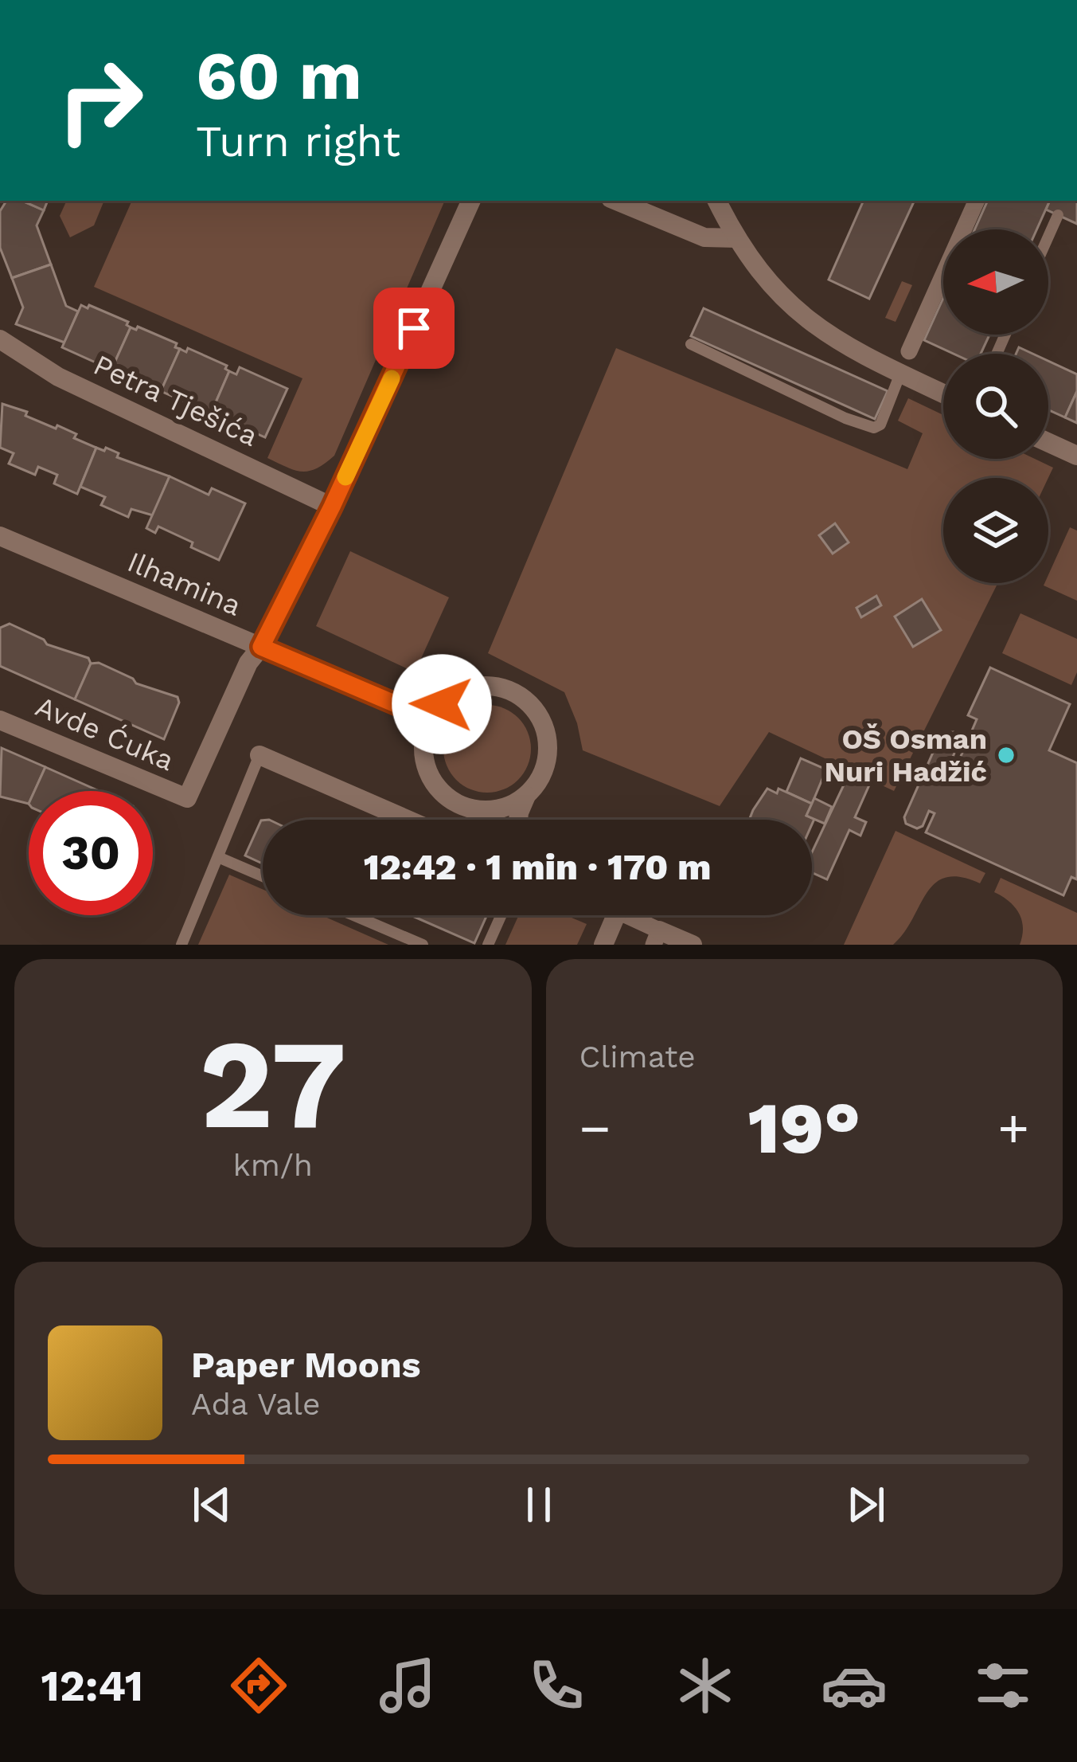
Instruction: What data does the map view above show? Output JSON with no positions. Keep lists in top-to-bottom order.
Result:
{
  "streets": {
    "street": ["Petra Tješića", "Ilhamina", "Avde Ćuka"]
  },
  "crossings": [
    ["Ilhamina", "Avde Ćuka"]
  ],
  "places": ["OŠ Osman Nuri Hadžić"],
  "north": "left",
  "page": {
    "turn": ["60 m", "Turn right"],
    "limit": "30",
    "trip": "12:42 · 1 min · 170 m",
    "tile": [
      ["27", "km/h"],
      "Climate"
    ],
    "heat": ["−", "19°", "+"],
    "song": ["Paper Moons", "Ada Vale"],
    "tabs": "12:41"
  }
}
